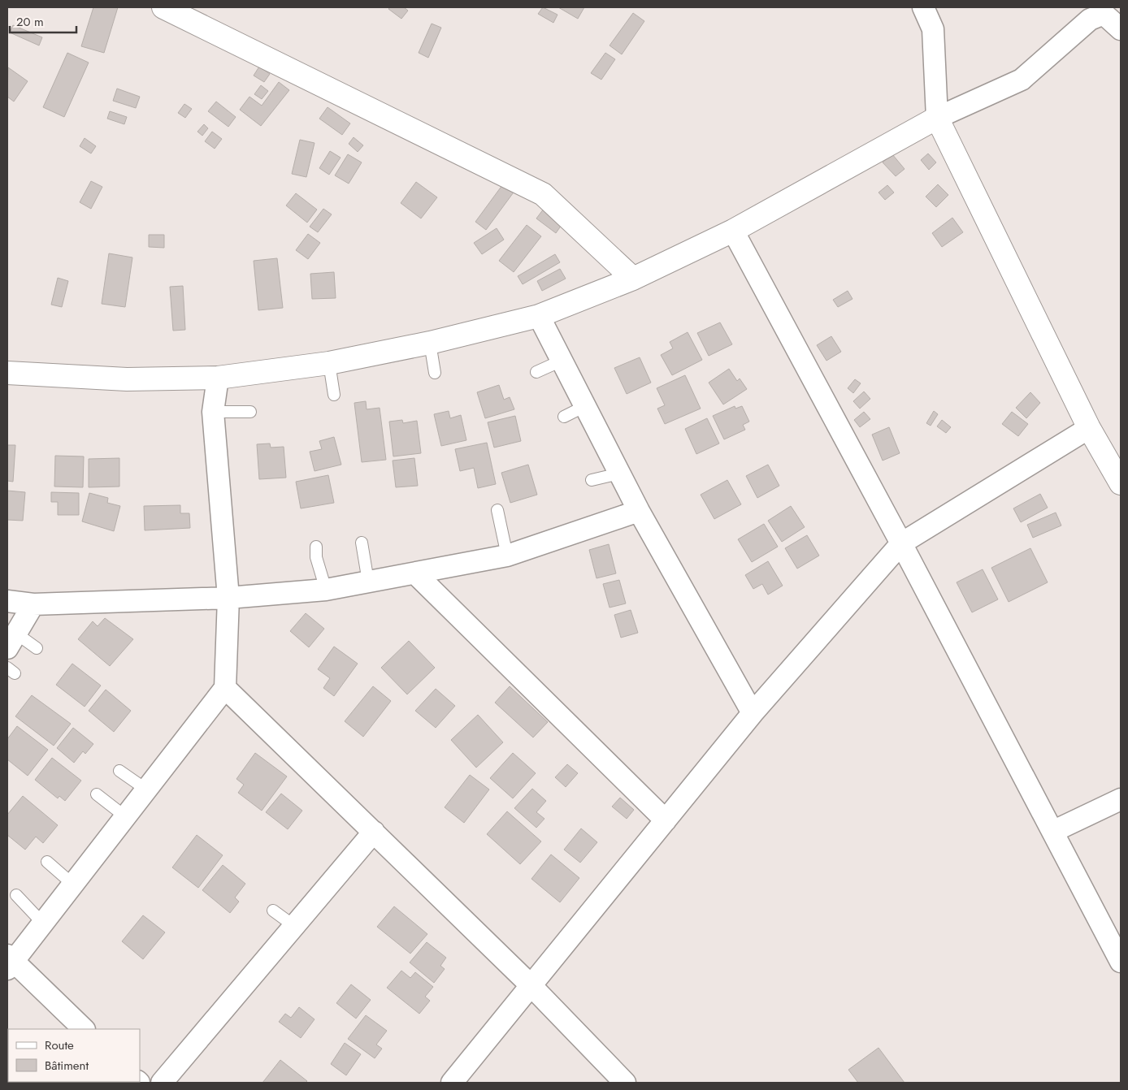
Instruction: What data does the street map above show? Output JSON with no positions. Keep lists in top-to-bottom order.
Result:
{
  "legend": ["Route", "Bâtiment"],
  "scale_bar": "20 m"
}
